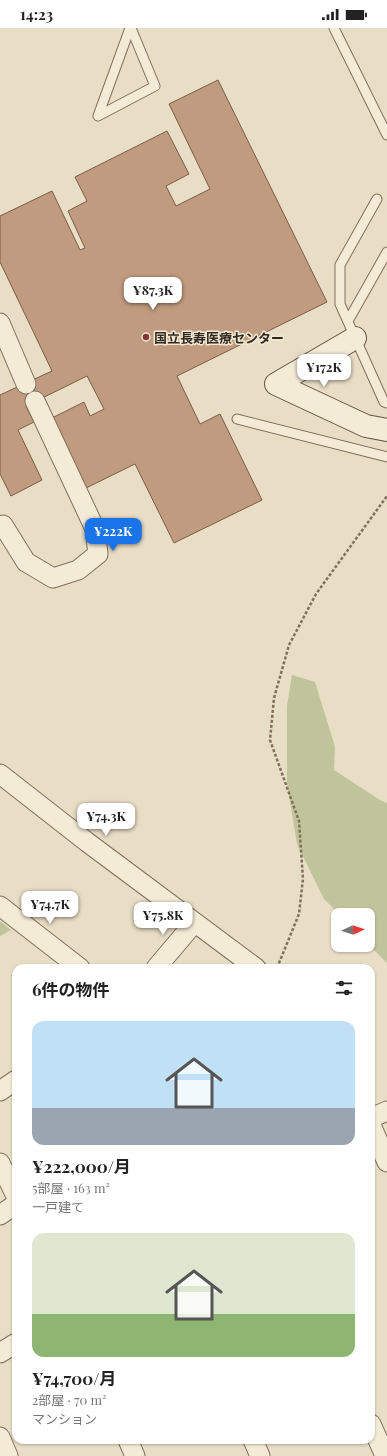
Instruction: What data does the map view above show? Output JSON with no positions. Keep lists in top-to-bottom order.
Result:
{
  "places": ["国立長寿医療センター"],
  "north": "right",
  "page": {
    "status": "14:23",
    "price": [
      "¥87.3K",
      "¥172K",
      "¥222K",
      "¥74.3K",
      "¥74.7K",
      "¥75.8K"
    ],
    "heading": "6件の物件",
    "list": [
      {
        "name": "¥222,000/月",
        "note": "5部屋 · 163 m² · 一戸建て"
      },
      {
        "name": "¥74,700/月",
        "note": "2部屋 · 70 m² · マンション"
      }
    ]
  }
}
